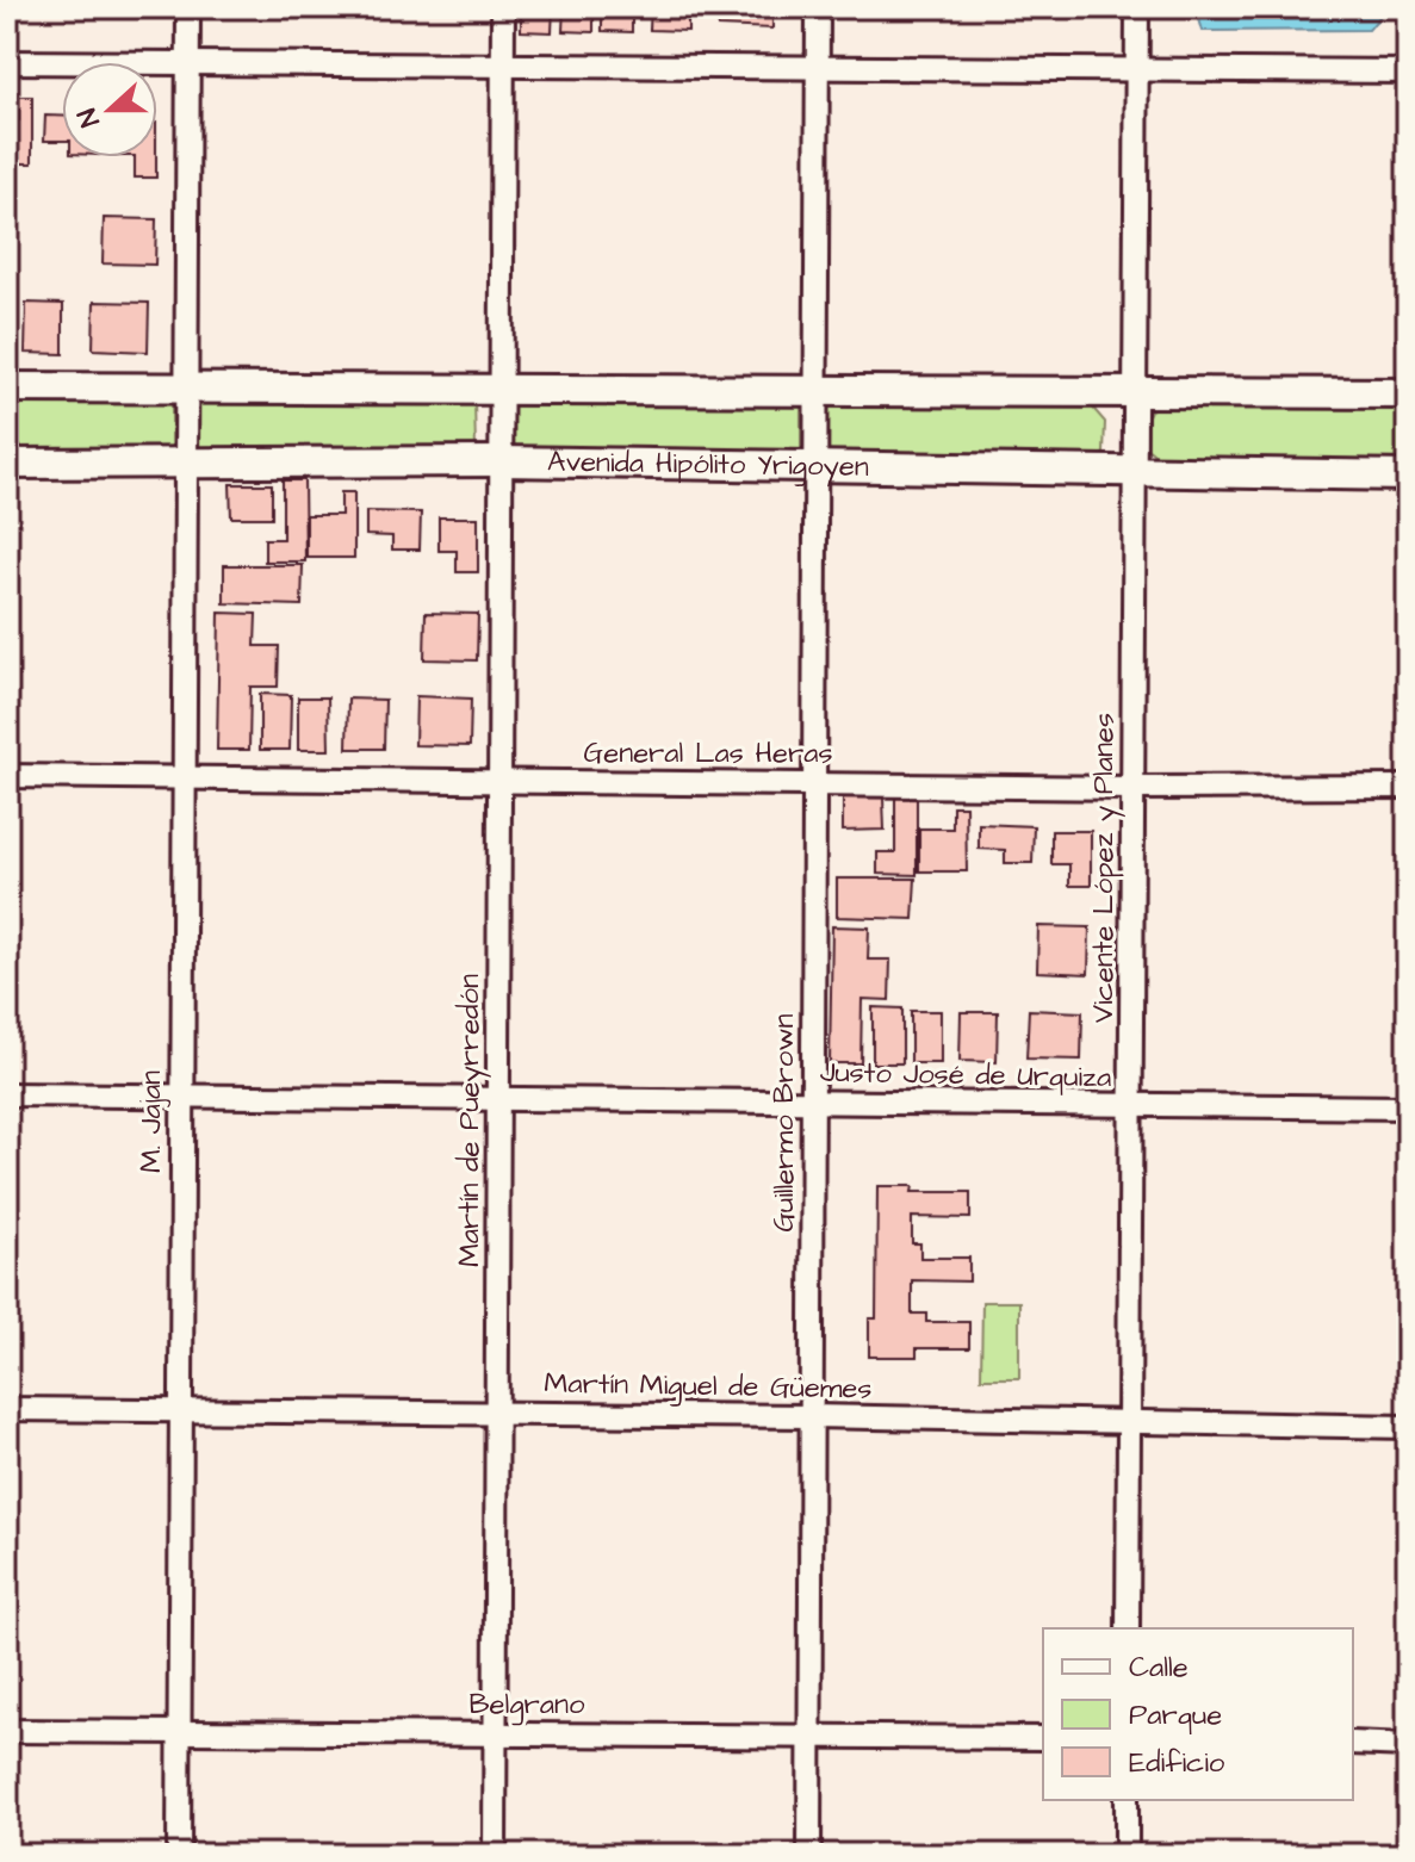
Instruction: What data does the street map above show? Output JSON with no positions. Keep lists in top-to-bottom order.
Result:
{
  "streets": {
    "main road": ["Avenida Hipólito Yrigoyen"],
    "street": [
      "General Las Heras",
      "Vicente López y Planes",
      "Justo José de Urquiza",
      "Martín de Pueyrredón",
      "M. Jajan",
      "Guillermo Brown",
      "Martín Miguel de Güemes",
      "Belgrano"
    ]
  },
  "crossings": [
    ["Avenida Hipólito Yrigoyen", "Vicente López y Planes"],
    ["Avenida Hipólito Yrigoyen", "Martín de Pueyrredón"],
    ["Avenida Hipólito Yrigoyen", "M. Jajan"],
    ["Avenida Hipólito Yrigoyen", "Guillermo Brown"],
    ["General Las Heras", "Vicente López y Planes"],
    ["General Las Heras", "Martín de Pueyrredón"],
    ["General Las Heras", "M. Jajan"],
    ["General Las Heras", "Guillermo Brown"],
    ["Vicente López y Planes", "Justo José de Urquiza"],
    ["Vicente López y Planes", "Martín Miguel de Güemes"],
    ["Justo José de Urquiza", "Martín de Pueyrredón"],
    ["Justo José de Urquiza", "M. Jajan"],
    ["Justo José de Urquiza", "Guillermo Brown"],
    ["Martín de Pueyrredón", "Martín Miguel de Güemes"],
    ["Martín de Pueyrredón", "Belgrano"],
    ["M. Jajan", "Martín Miguel de Güemes"],
    ["M. Jajan", "Belgrano"],
    ["Guillermo Brown", "Martín Miguel de Güemes"],
    ["Guillermo Brown", "Belgrano"]
  ],
  "legend": ["Calle", "Parque", "Edificio"],
  "north": "left"
}
